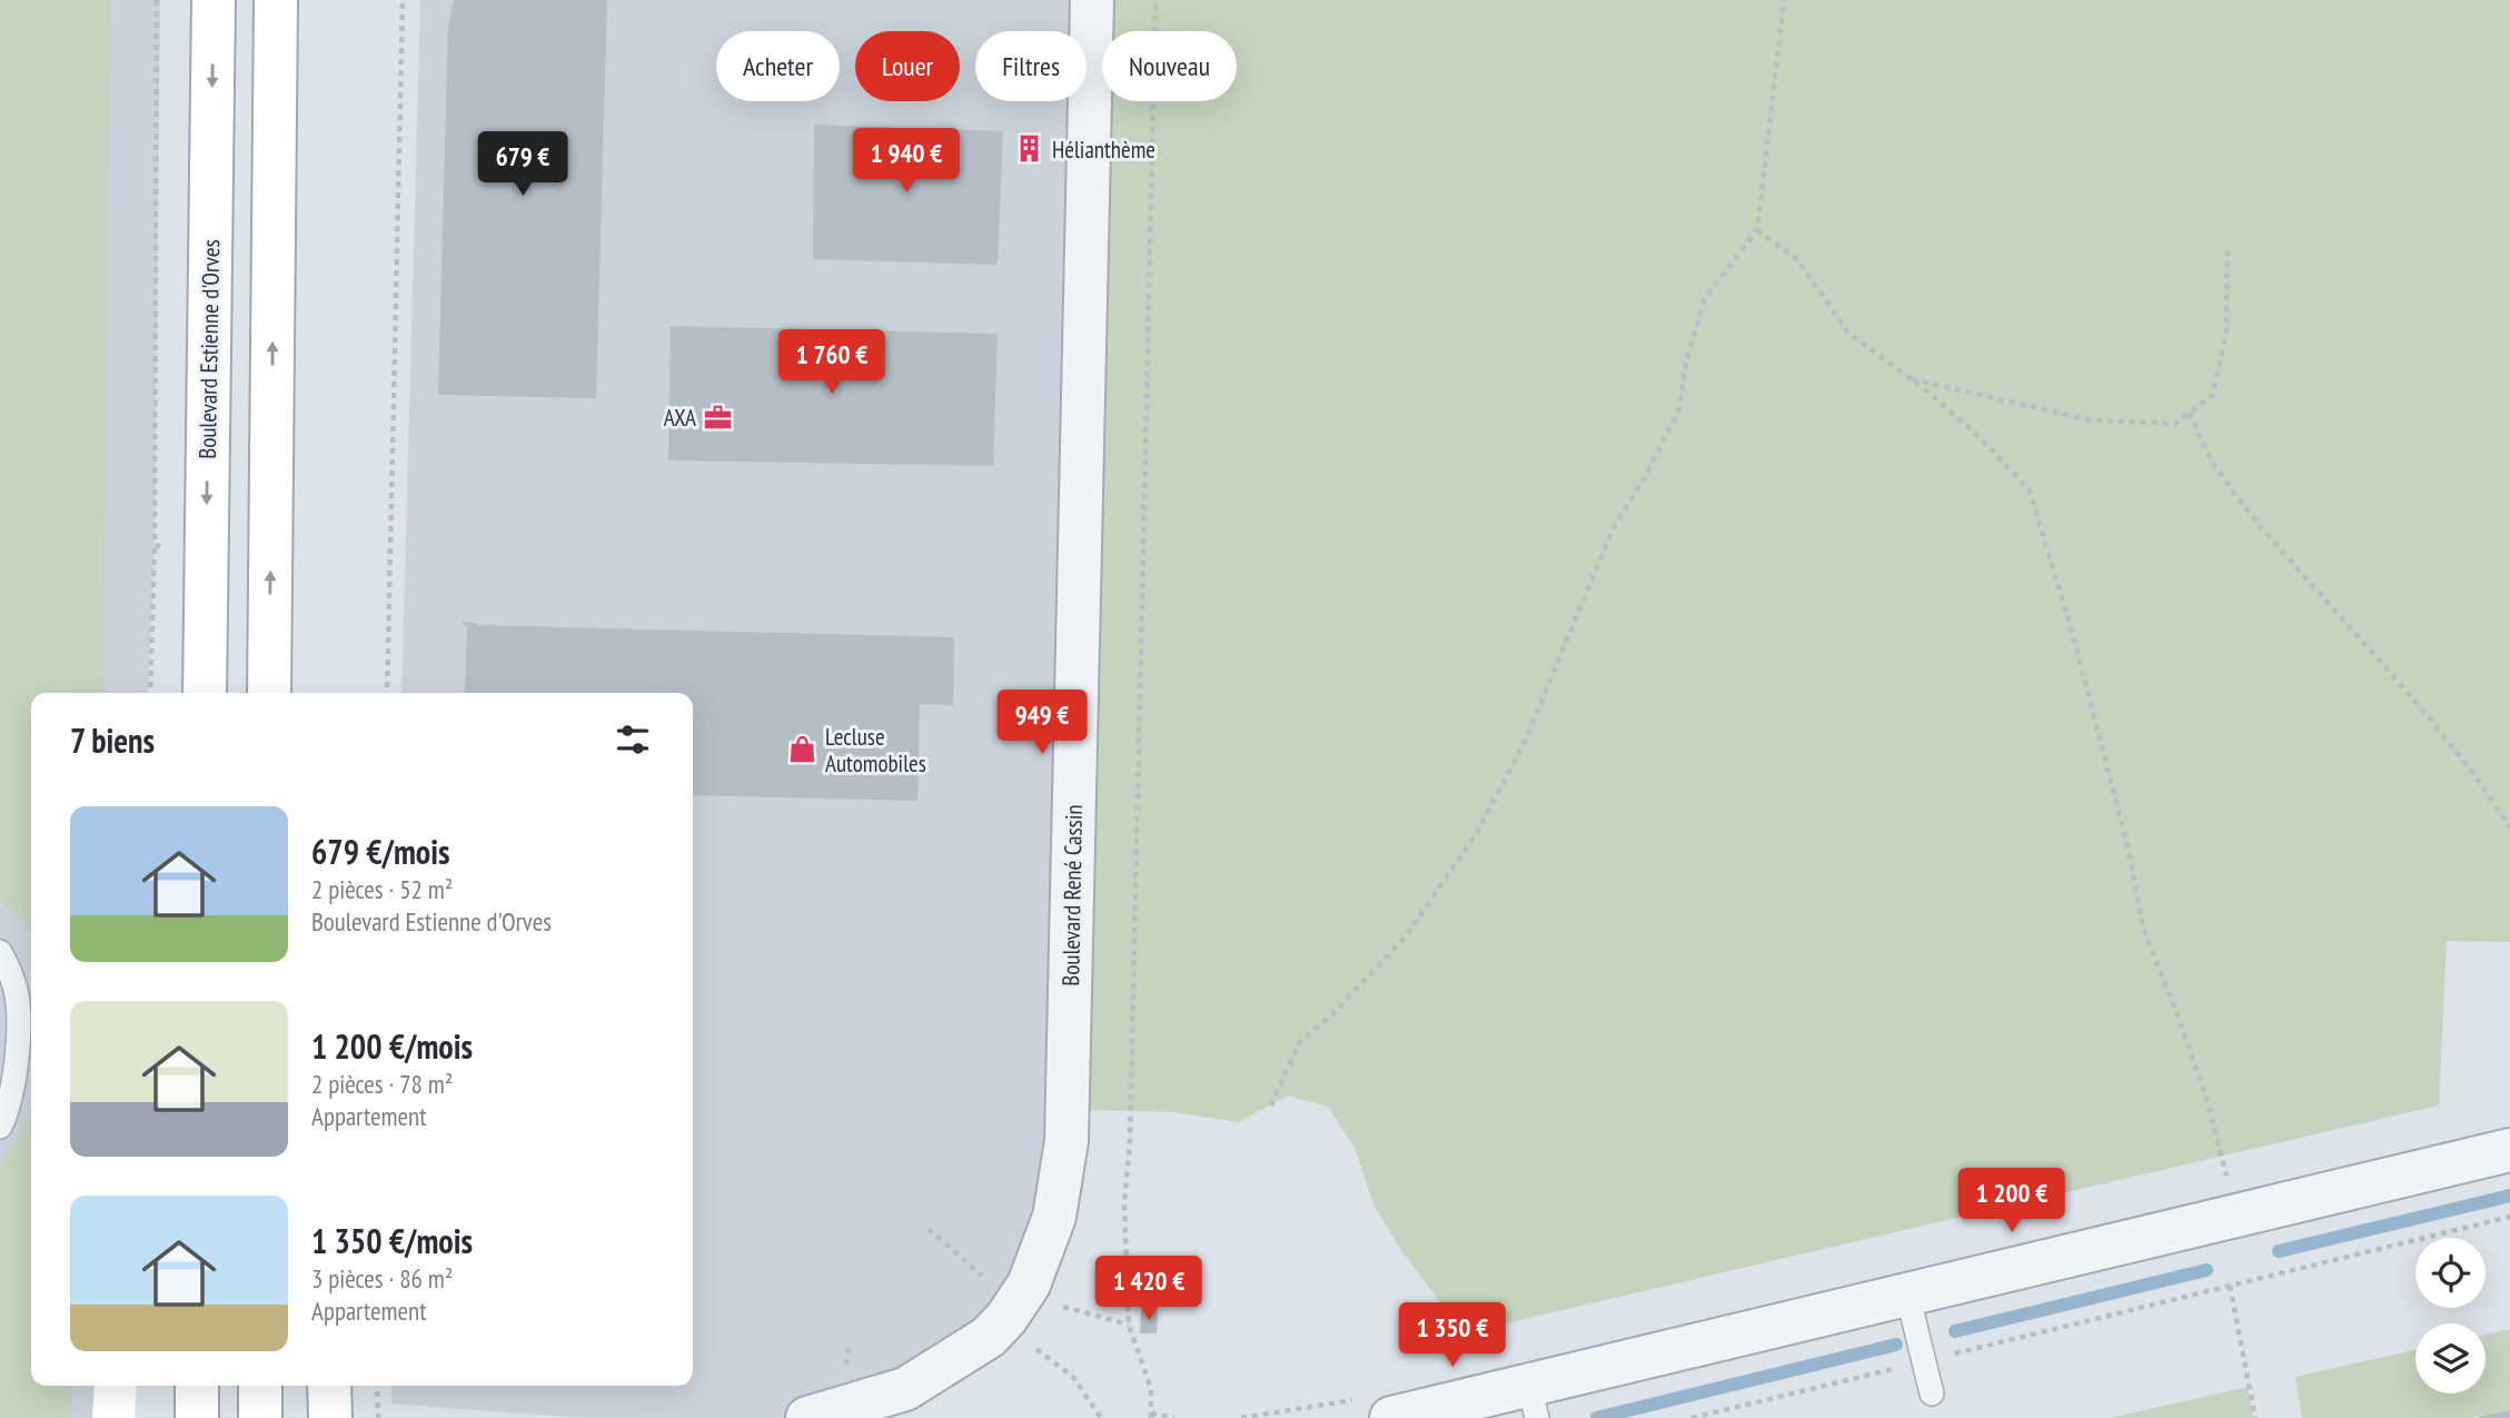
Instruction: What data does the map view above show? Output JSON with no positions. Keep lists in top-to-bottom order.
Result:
{
  "streets": {
    "main road": ["Boulevard Estienne d'Orves"],
    "street": ["Boulevard René Cassin"]
  },
  "places": {
    "building": ["Hélianthème"],
    "office": ["AXA"],
    "shop": ["Lecluse Automobiles"]
  },
  "page": {
    "chip": [
      "Acheter",
      "Louer",
      "Filtres",
      "Nouveau"
    ],
    "price": [
      "1 940 €",
      "679 €",
      "1 760 €",
      "949 €",
      "1 200 €",
      "1 420 €",
      "1 350 €"
    ],
    "heading": "7 biens",
    "list": [
      {
        "name": "679 €/mois",
        "note": "2 pièces · 52 m² · Boulevard Estienne d'Orves"
      },
      {
        "name": "1 200 €/mois",
        "note": "2 pièces · 78 m² · Appartement"
      },
      {
        "name": "1 350 €/mois",
        "note": "3 pièces · 86 m² · Appartement"
      }
    ]
  }
}
